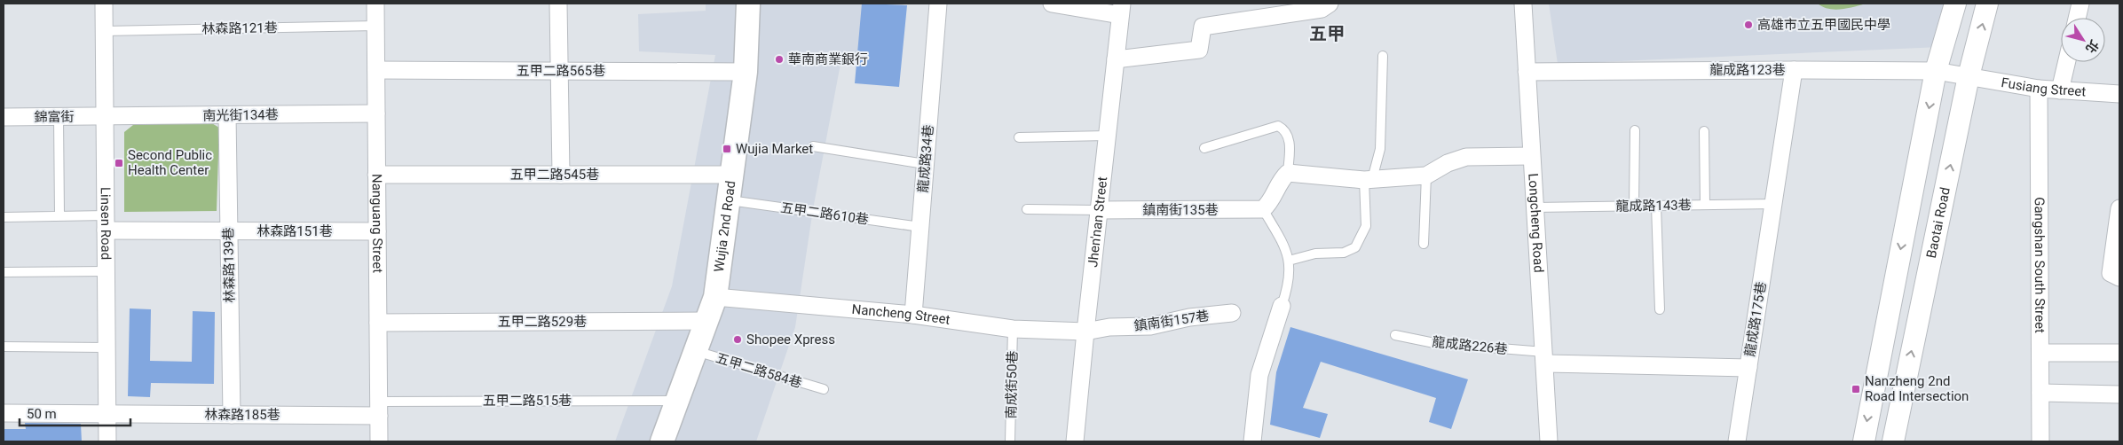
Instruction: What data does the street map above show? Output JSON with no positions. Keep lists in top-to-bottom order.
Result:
{
  "streets": {
    "main road": ["Wujia 2nd Road"],
    "street": [
      "龍成路123巷",
      "五甲二路565巷",
      "Fusiang Street",
      "南光街134巷",
      "錦富街",
      "龍成路34巷",
      "五甲二路545巷",
      "鎮南街135巷",
      "Baotai Road",
      "Linsen Road",
      "Nanguang Street",
      "Jhen'nan Street",
      "Longcheng Road",
      "林森路151巷",
      "林森路139巷",
      "Gangshan South Street",
      "Nancheng Street",
      "龍成路175巷",
      "鎮南街157巷",
      "五甲二路529巷",
      "林森路185巷"
    ],
    "lane": [
      "林森路121巷",
      "龍成路143巷",
      "五甲二路610巷",
      "龍成路226巷",
      "五甲二路584巷",
      "南成街50巷",
      "五甲二路515巷"
    ]
  },
  "crossings": [
    ["林森路121巷", "Linsen Road"],
    ["林森路121巷", "Nanguang Street"],
    ["龍成路123巷", "Fusiang Street"],
    ["龍成路123巷", "Baotai Road"],
    ["龍成路123巷", "Longcheng Road"],
    ["龍成路123巷", "龍成路175巷"],
    ["五甲二路565巷", "Nanguang Street"],
    ["五甲二路565巷", "Wujia 2nd Road"],
    ["Fusiang Street", "Baotai Road"],
    ["Fusiang Street", "Gangshan South Street"],
    ["南光街134巷", "錦富街"],
    ["南光街134巷", "Linsen Road"],
    ["南光街134巷", "Nanguang Street"],
    ["南光街134巷", "林森路139巷"],
    ["錦富街", "Linsen Road"],
    ["龍成路34巷", "五甲二路610巷"],
    ["龍成路34巷", "Nancheng Street"],
    ["五甲二路545巷", "Nanguang Street"],
    ["五甲二路545巷", "Wujia 2nd Road"],
    ["龍成路143巷", "Longcheng Road"],
    ["龍成路143巷", "龍成路175巷"],
    ["鎮南街135巷", "Jhen'nan Street"],
    ["五甲二路610巷", "Wujia 2nd Road"],
    ["Linsen Road", "林森路151巷"],
    ["Linsen Road", "林森路185巷"],
    ["Nanguang Street", "林森路151巷"],
    ["Nanguang Street", "五甲二路529巷"],
    ["Nanguang Street", "五甲二路515巷"],
    ["Nanguang Street", "林森路185巷"],
    ["Jhen'nan Street", "Nancheng Street"],
    ["Jhen'nan Street", "鎮南街157巷"],
    ["Longcheng Road", "龍成路175巷"],
    ["Longcheng Road", "龍成路226巷"],
    ["Wujia 2nd Road", "Nancheng Street"],
    ["Wujia 2nd Road", "五甲二路529巷"],
    ["Wujia 2nd Road", "五甲二路584巷"],
    ["Wujia 2nd Road", "五甲二路515巷"],
    ["林森路151巷", "林森路139巷"],
    ["林森路139巷", "林森路185巷"],
    ["Nancheng Street", "鎮南街157巷"],
    ["Nancheng Street", "南成街50巷"],
    ["龍成路175巷", "龍成路226巷"],
    ["五甲二路515巷", "林森路185巷"]
  ],
  "districts": ["五甲"],
  "places": {
    "other": ["高雄市立五甲國民中學", "華南商業銀行", "Shopee Xpress"],
    "transit": ["Wujia Market", "Second Public Health Center", "Nanzheng 2nd Road Intersection"]
  },
  "scale_bar": "50 m",
  "north": "bottom right"
}
